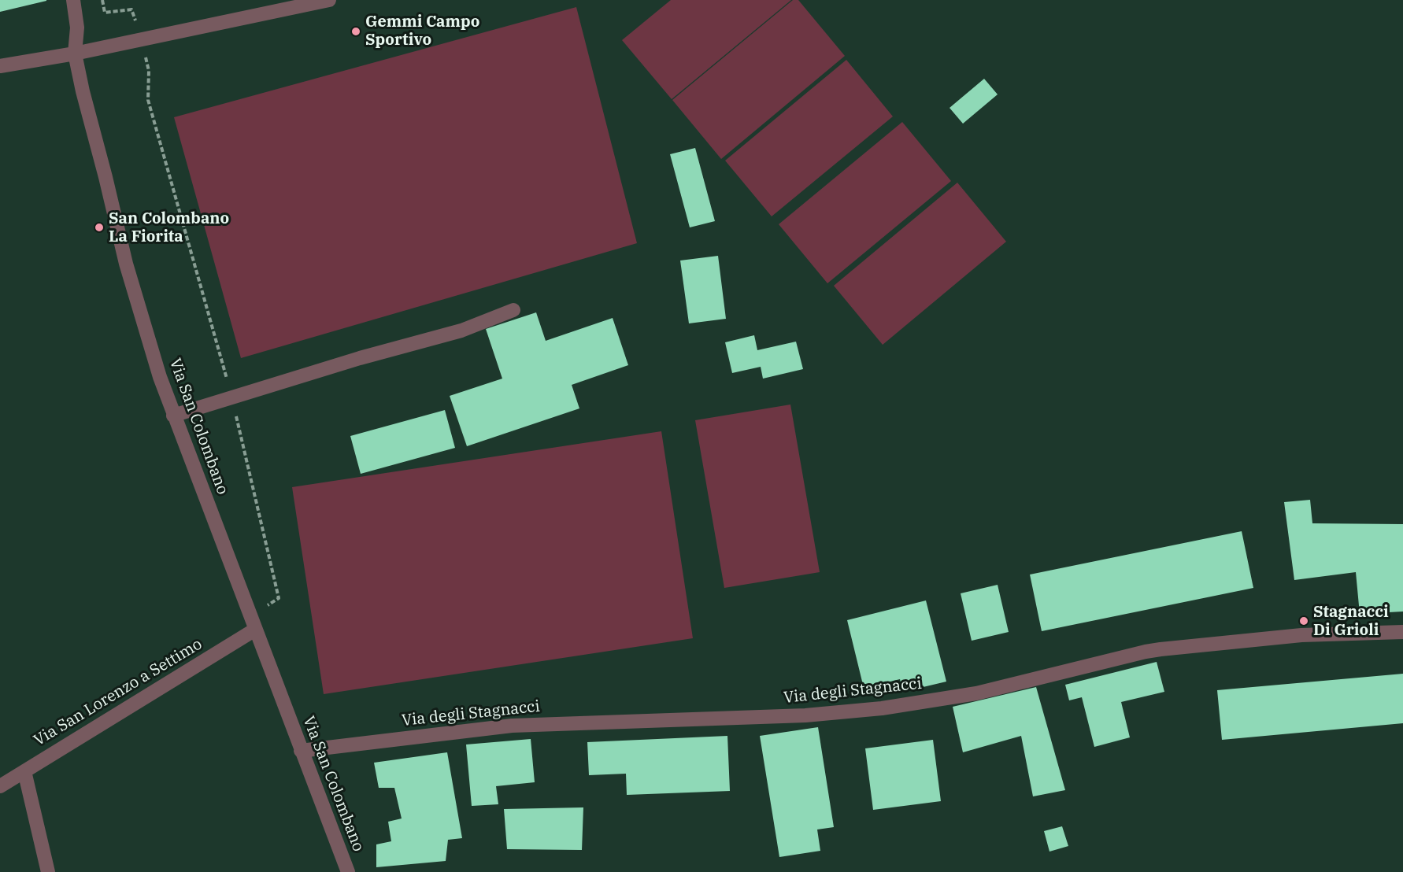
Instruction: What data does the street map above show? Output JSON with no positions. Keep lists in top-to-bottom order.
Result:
{
  "streets": {
    "street": ["Via San Colombano", "Via degli Stagnacci", "Via San Lorenzo a Settimo"]
  },
  "crossings": [
    ["Via San Colombano", "Via degli Stagnacci"],
    ["Via San Colombano", "Via San Lorenzo a Settimo"]
  ],
  "places": ["Gemmi Campo Sportivo", "San Colombano La Fiorita", "Stagnacci Di Grioli"]
}
